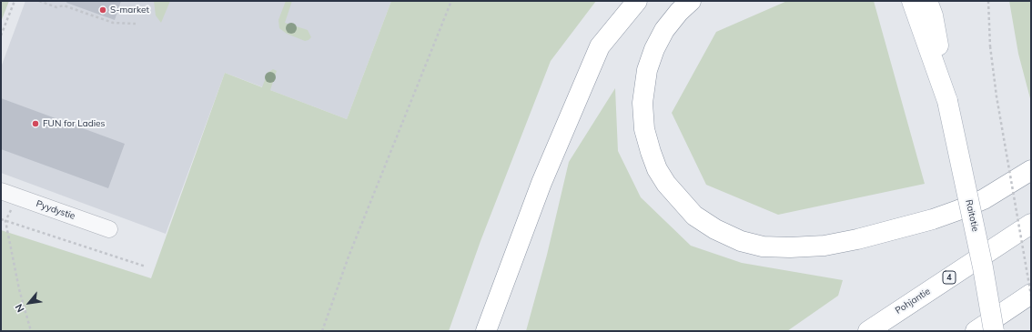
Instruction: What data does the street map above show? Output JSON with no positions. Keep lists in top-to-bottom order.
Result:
{
  "streets": {
    "main road": ["Raitotie", "4", "Pohjantie"],
    "street": ["Pyydystie"]
  },
  "places": ["S-market", "FUN for Ladies"],
  "north": "bottom left"
}
